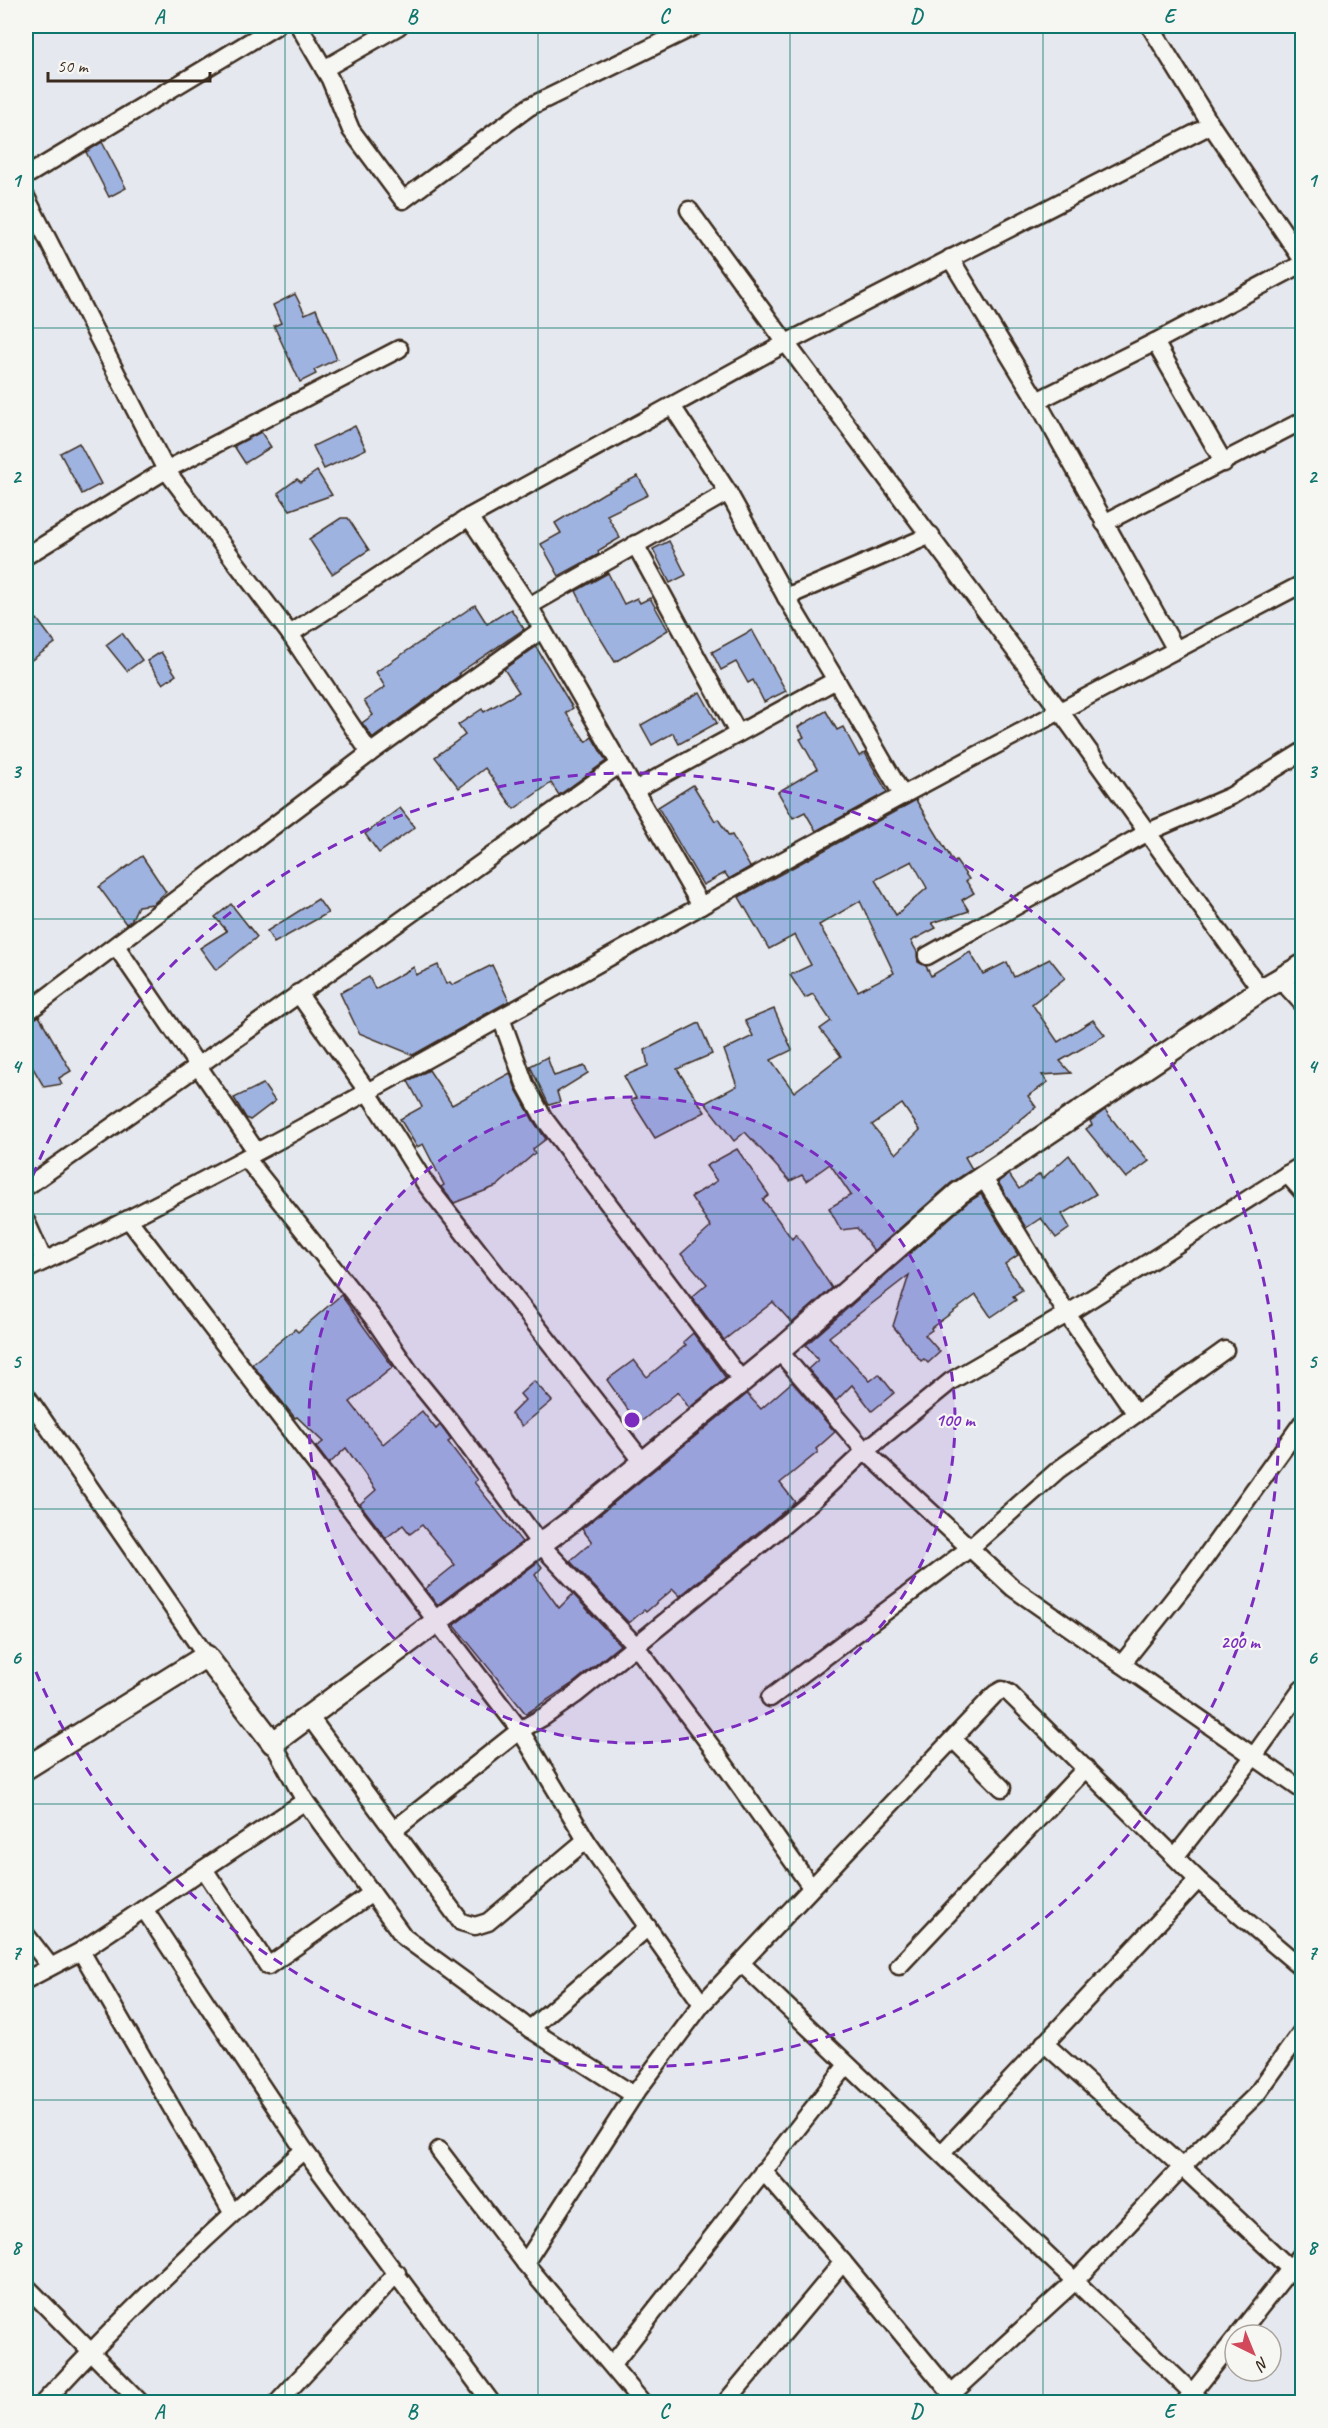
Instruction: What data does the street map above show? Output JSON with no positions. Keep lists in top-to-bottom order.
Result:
{
  "scale_bar": "50 m",
  "north": "bottom right",
  "grid": {
    "columns": [
      "A",
      "B",
      "C",
      "D",
      "E"
    ],
    "rows": [
      "1",
      "2",
      "3",
      "4",
      "5",
      "6",
      "7",
      "8"
    ]
  },
  "rings": ["100 m", "200 m"]
}
